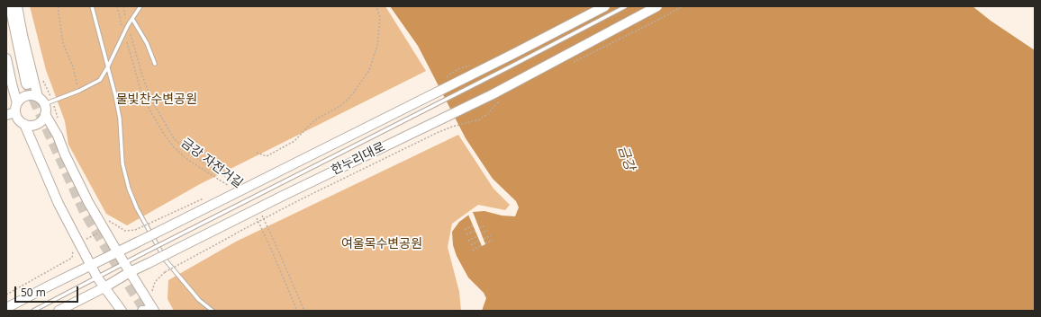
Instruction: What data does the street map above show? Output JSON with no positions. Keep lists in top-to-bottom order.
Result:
{
  "streets": {
    "street": ["한누리대로"],
    "path": ["금강 자전거길"]
  },
  "water": ["금강"],
  "parks": ["물빛찬수변공원", "여울목수변공원"],
  "scale_bar": "50 m"
}
